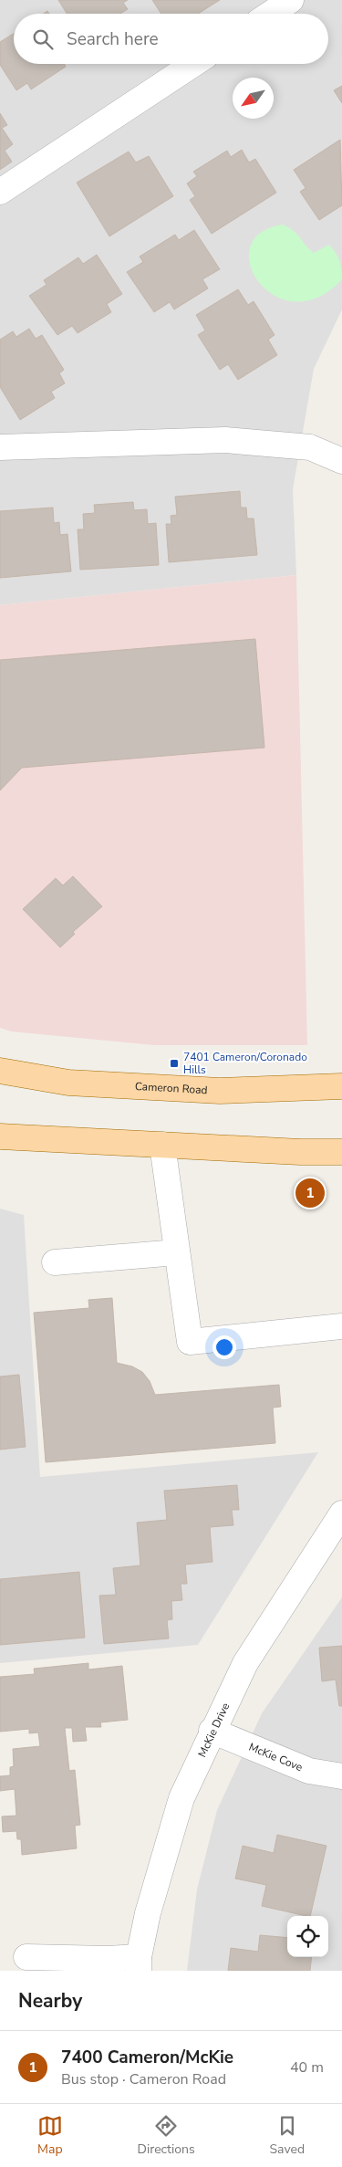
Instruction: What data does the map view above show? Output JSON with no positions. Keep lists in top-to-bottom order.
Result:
{
  "streets": {
    "main road": ["Cameron Road"],
    "street": ["McKie Drive", "McKie Cove"]
  },
  "crossings": [
    ["McKie Drive", "McKie Cove"]
  ],
  "places": {
    "transit": ["7401 Cameron/Coronado Hills"]
  },
  "north": "bottom left",
  "page": {
    "search": "Search here",
    "pins": "1",
    "heading": "Nearby",
    "list": [
      {
        "mark": "1",
        "name": "7400 Cameron/McKie",
        "note": "Bus stop · Cameron Road",
        "value": "40 m"
      }
    ],
    "nav": ["Map", "Directions", "Saved"]
  }
}
